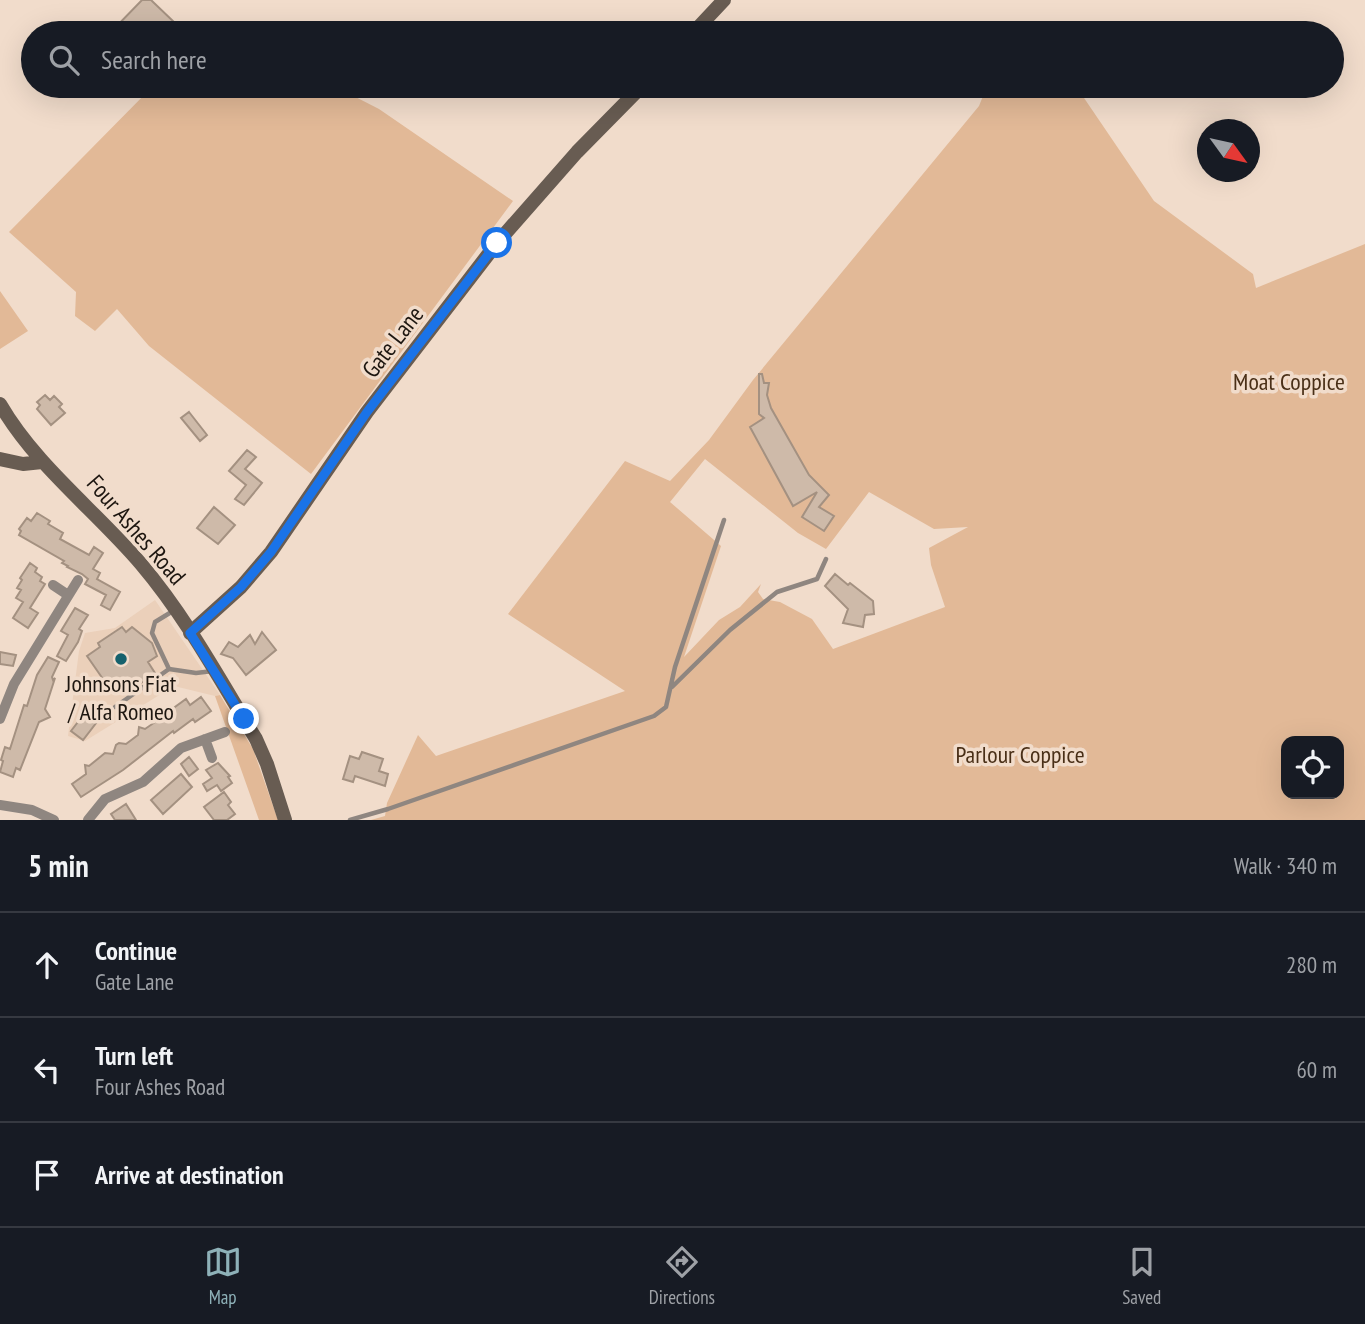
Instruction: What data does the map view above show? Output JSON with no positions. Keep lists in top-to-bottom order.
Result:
{
  "streets": {
    "street": ["Gate Lane", "Four Ashes Road"]
  },
  "crossings": [
    ["Gate Lane", "Four Ashes Road"]
  ],
  "parks": ["Moat Coppice", "Parlour Coppice"],
  "places": ["Johnsons Fiat / Alfa Romeo"],
  "north": "bottom right",
  "page": {
    "search": "Search here",
    "heading": ["5 min", "Walk · 340 m"],
    "list": [
      ["Continue", "Gate Lane", "280 m"],
      ["Turn left", "Four Ashes Road", "60 m"],
      "Arrive at destination"
    ],
    "nav": ["Map", "Directions", "Saved"]
  }
}
